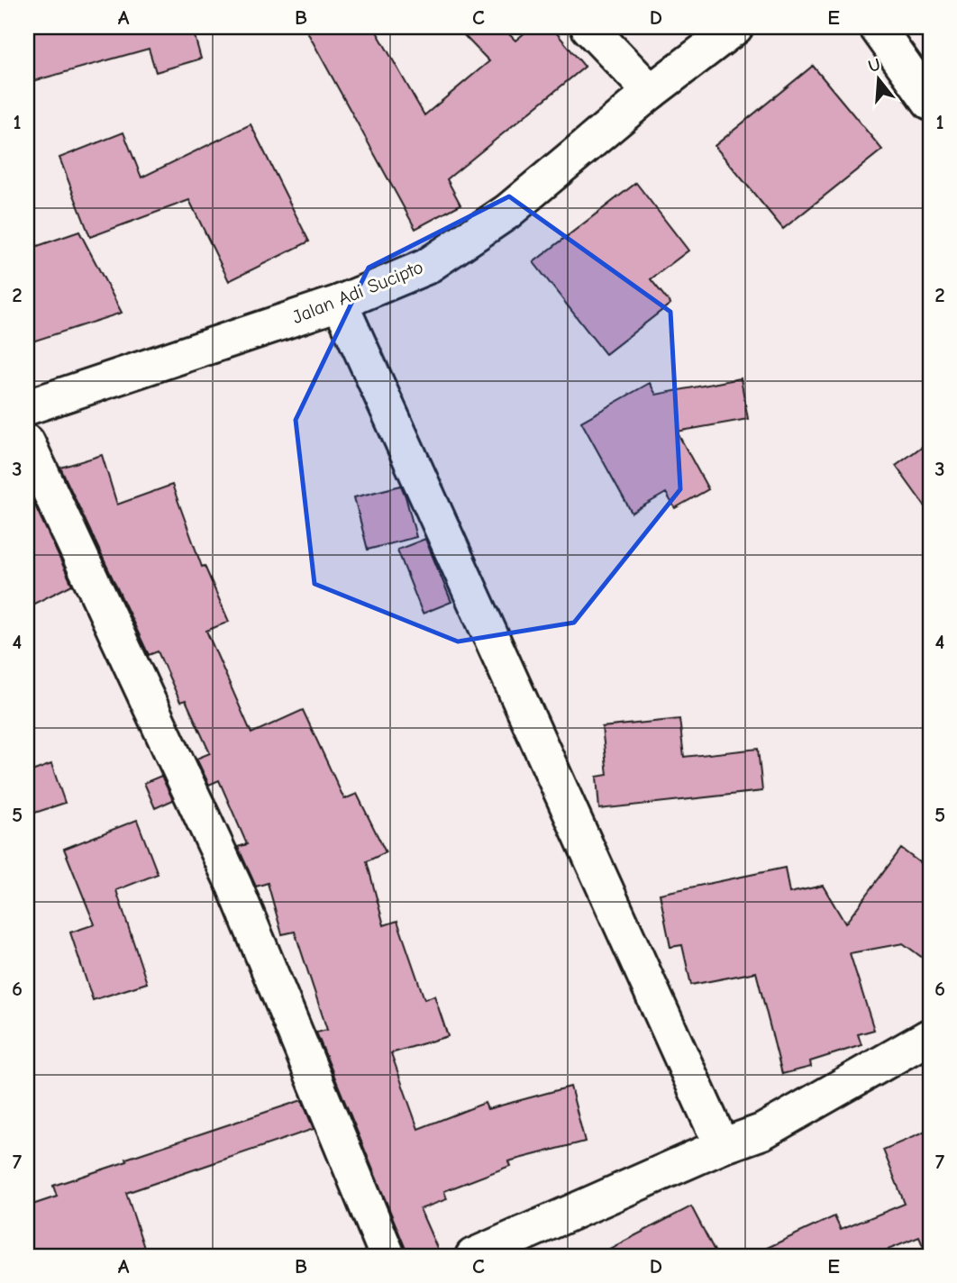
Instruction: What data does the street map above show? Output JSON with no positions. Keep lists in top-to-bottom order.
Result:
{
  "streets": {
    "street": ["Jalan Adi Sucipto"]
  },
  "north": "top",
  "grid": {
    "columns": [
      "A",
      "B",
      "C",
      "D",
      "E"
    ],
    "rows": [
      "1",
      "2",
      "3",
      "4",
      "5",
      "6",
      "7"
    ]
  }
}
